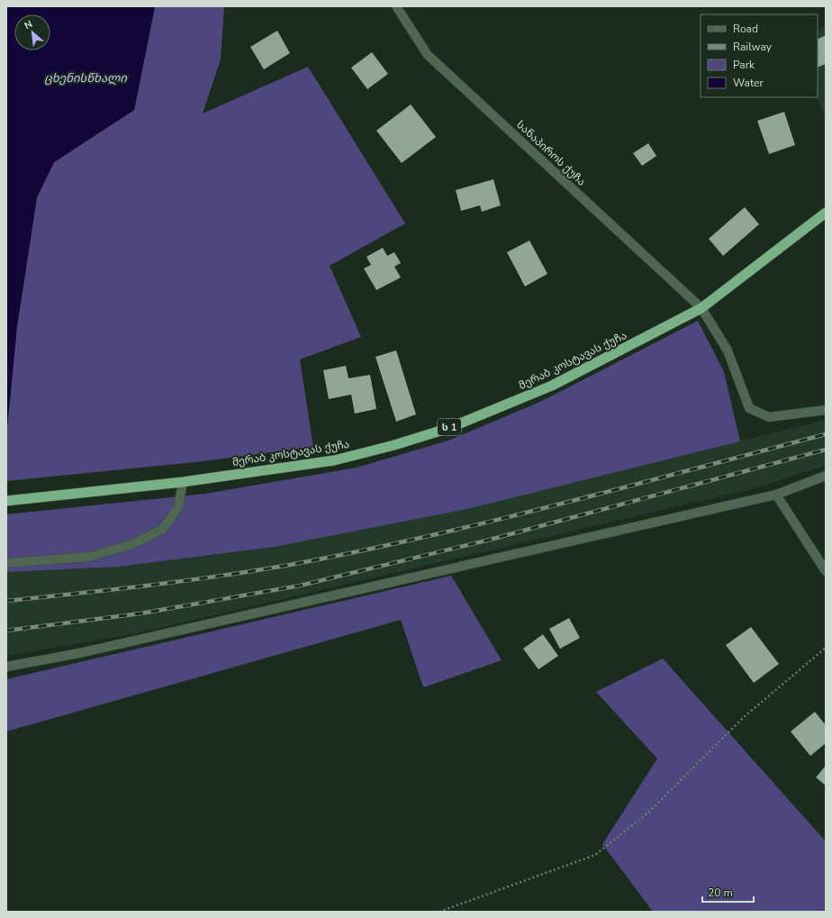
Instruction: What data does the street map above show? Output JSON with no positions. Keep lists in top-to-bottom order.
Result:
{
  "streets": {
    "highway": ["მერაბ კოსტავას ქუჩა", "ს 1"],
    "street": ["სანაპიროს ქუჩა"]
  },
  "crossings": [
    ["სანაპიროს ქუჩა", "მერაბ კოსტავას ქუჩა"]
  ],
  "water": ["ცხენისწხალი"],
  "legend": [
    "Road",
    "Railway",
    "Park",
    "Water"
  ],
  "scale_bar": "20 m",
  "north": "top left"
}
